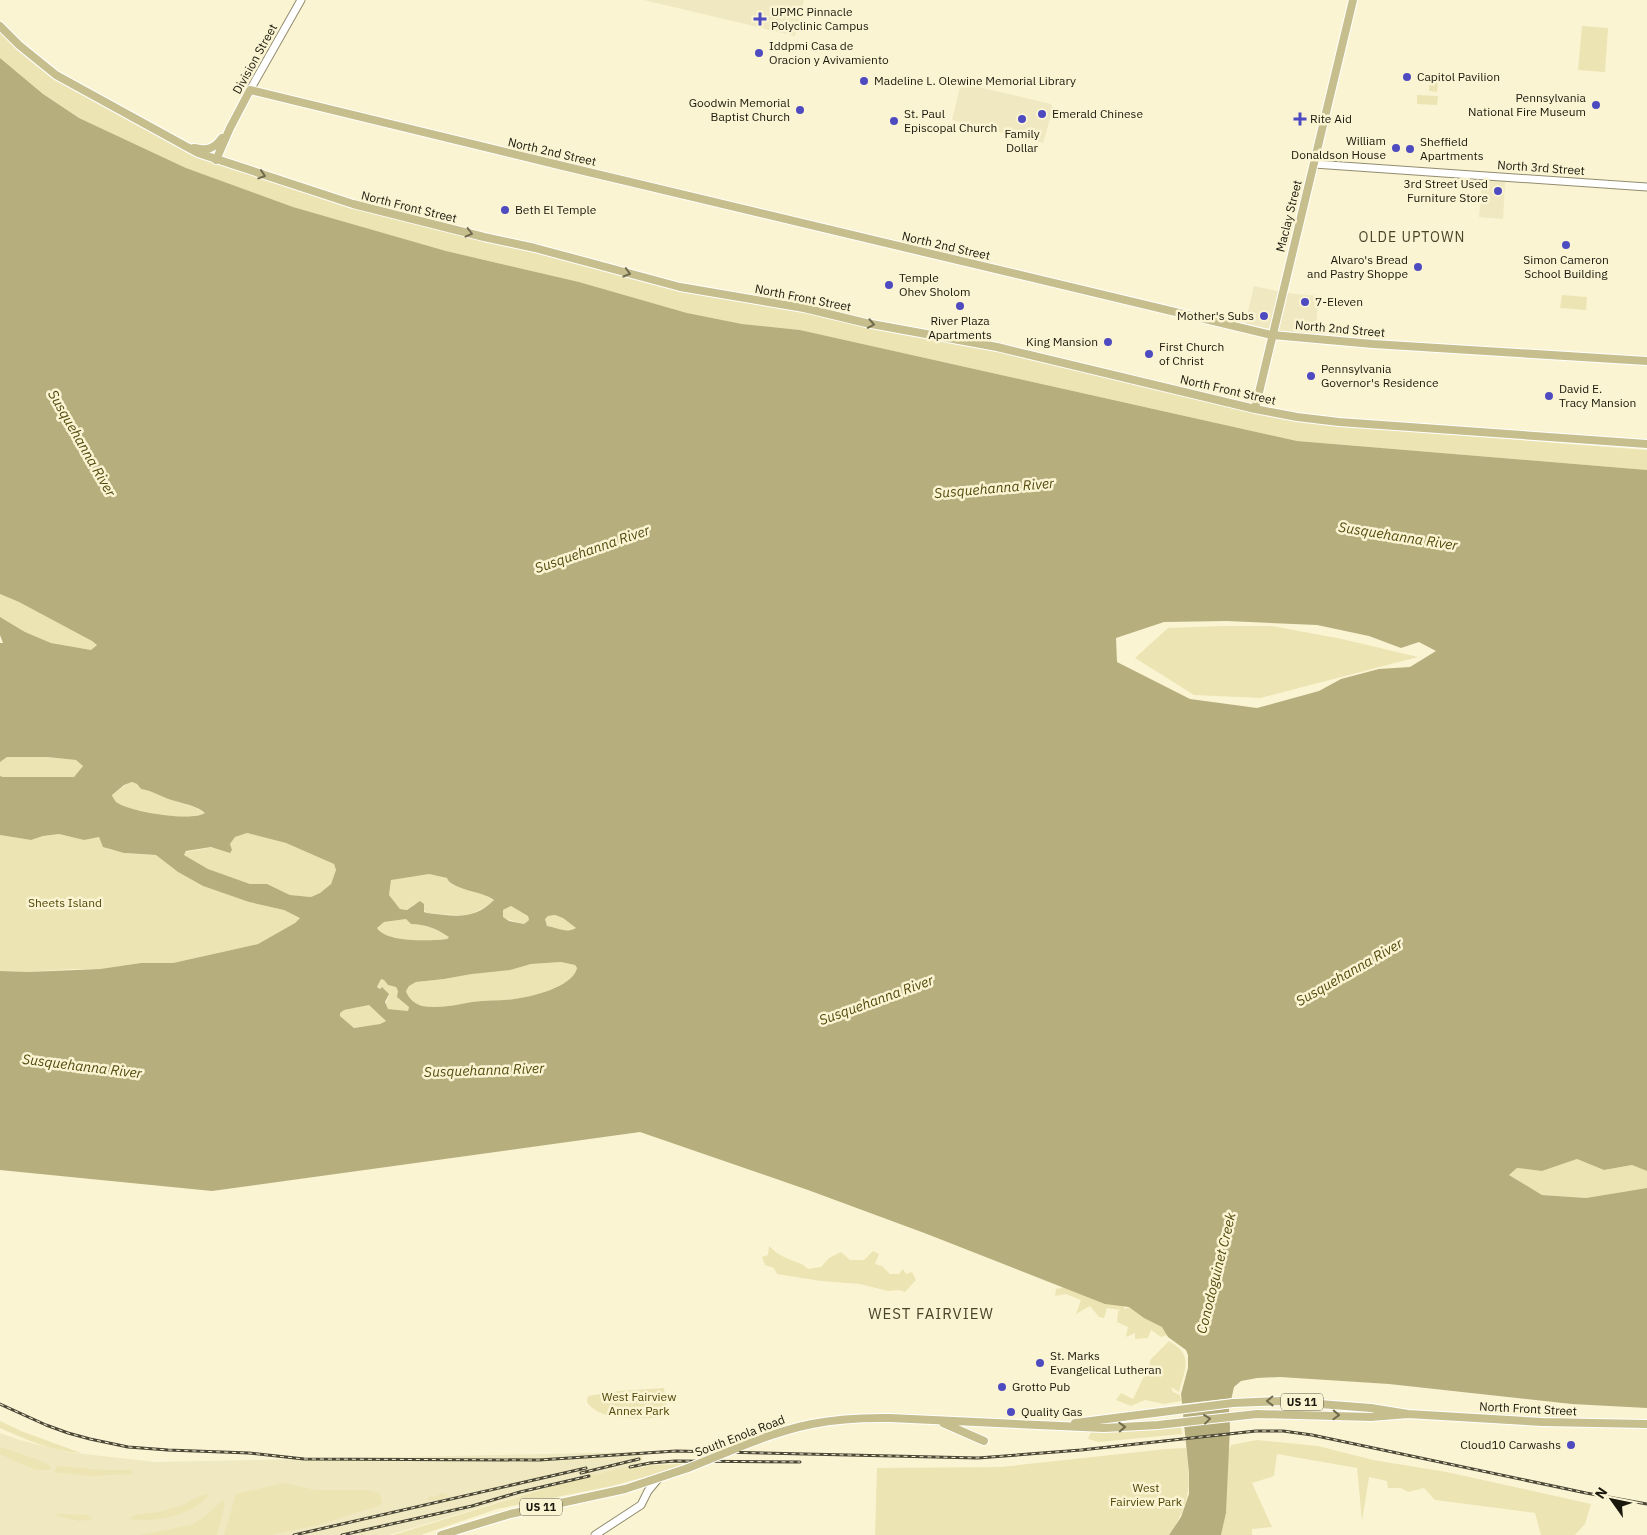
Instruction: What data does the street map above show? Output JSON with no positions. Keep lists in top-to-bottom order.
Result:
{
  "streets": {
    "main road": [
      "Division Street",
      "North 2nd Street",
      "North 3rd Street",
      "North Front Street",
      "Maclay Street",
      "US 11",
      "South Enola Road"
    ]
  },
  "crossings": [
    ["Division Street", "North 2nd Street"],
    ["Division Street", "North Front Street"],
    ["North 2nd Street", "Maclay Street"],
    ["North 3rd Street", "Maclay Street"],
    ["North Front Street", "Maclay Street"],
    ["North Front Street", "South Enola Road"]
  ],
  "districts": ["OLDE UPTOWN", "WEST FAIRVIEW"],
  "water": ["Susquehanna River", "Conodoguinet Creek"],
  "parks": ["Sheets Island", "West Fairview Annex Park", "West Fairview Park"],
  "places": {
    "health": ["UPMC Pinnacle Polyclinic Campus", "Rite Aid"],
    "other": [
      "Iddpmi Casa de Oracion y Avivamiento",
      "Capitol Pavilion",
      "Madeline L. Olewine Memorial Library",
      "Pennsylvania National Fire Museum",
      "Goodwin Memorial Baptist Church",
      "Emerald Chinese",
      "Family Dollar",
      "St. Paul Episcopal Church",
      "William Donaldson House",
      "Sheffield Apartments",
      "3rd Street Used Furniture Store",
      "Beth El Temple",
      "Simon Cameron School Building",
      "Alvaro's Bread and Pastry Shoppe",
      "Temple Ohev Sholom",
      "7-Eleven",
      "River Plaza Apartments",
      "Mother's Subs",
      "King Mansion",
      "First Church of Christ",
      "Pennsylvania Governor's Residence",
      "David E. Tracy Mansion",
      "St. Marks Evangelical Lutheran",
      "Grotto Pub",
      "Quality Gas",
      "Cloud10 Carwashs"
    ]
  },
  "north": "top left"
}
